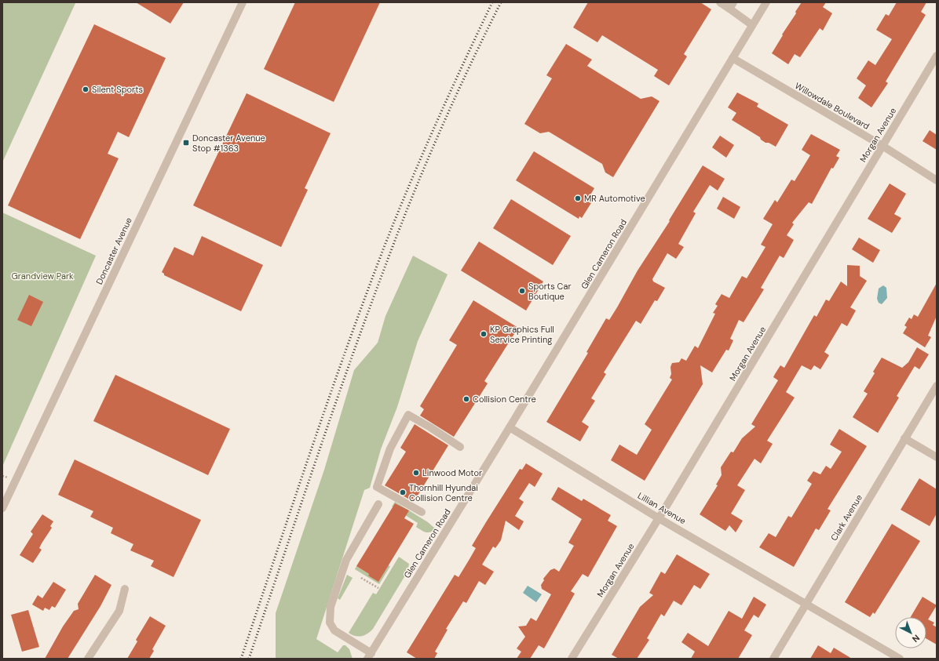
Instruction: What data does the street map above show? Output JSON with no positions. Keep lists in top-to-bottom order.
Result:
{
  "streets": {
    "street": [
      "Willowdale Boulevard",
      "Morgan Avenue",
      "Doncaster Avenue",
      "Glen Cameron Road",
      "Lillian Avenue",
      "Clark Avenue"
    ]
  },
  "crossings": [
    ["Willowdale Boulevard", "Morgan Avenue"],
    ["Willowdale Boulevard", "Glen Cameron Road"],
    ["Morgan Avenue", "Lillian Avenue"],
    ["Glen Cameron Road", "Lillian Avenue"],
    ["Lillian Avenue", "Clark Avenue"]
  ],
  "parks": ["Grandview Park"],
  "places": {
    "other": [
      "Silent Sports",
      "MR Automotive",
      "Sports Car Boutique",
      "KP Graphics Full Service Printing",
      "Collision Centre",
      "Linwood Motor",
      "Thornhill Hyundai Collision Centre"
    ],
    "transit": ["Doncaster Avenue Stop #1363"]
  },
  "north": "bottom right"
}
